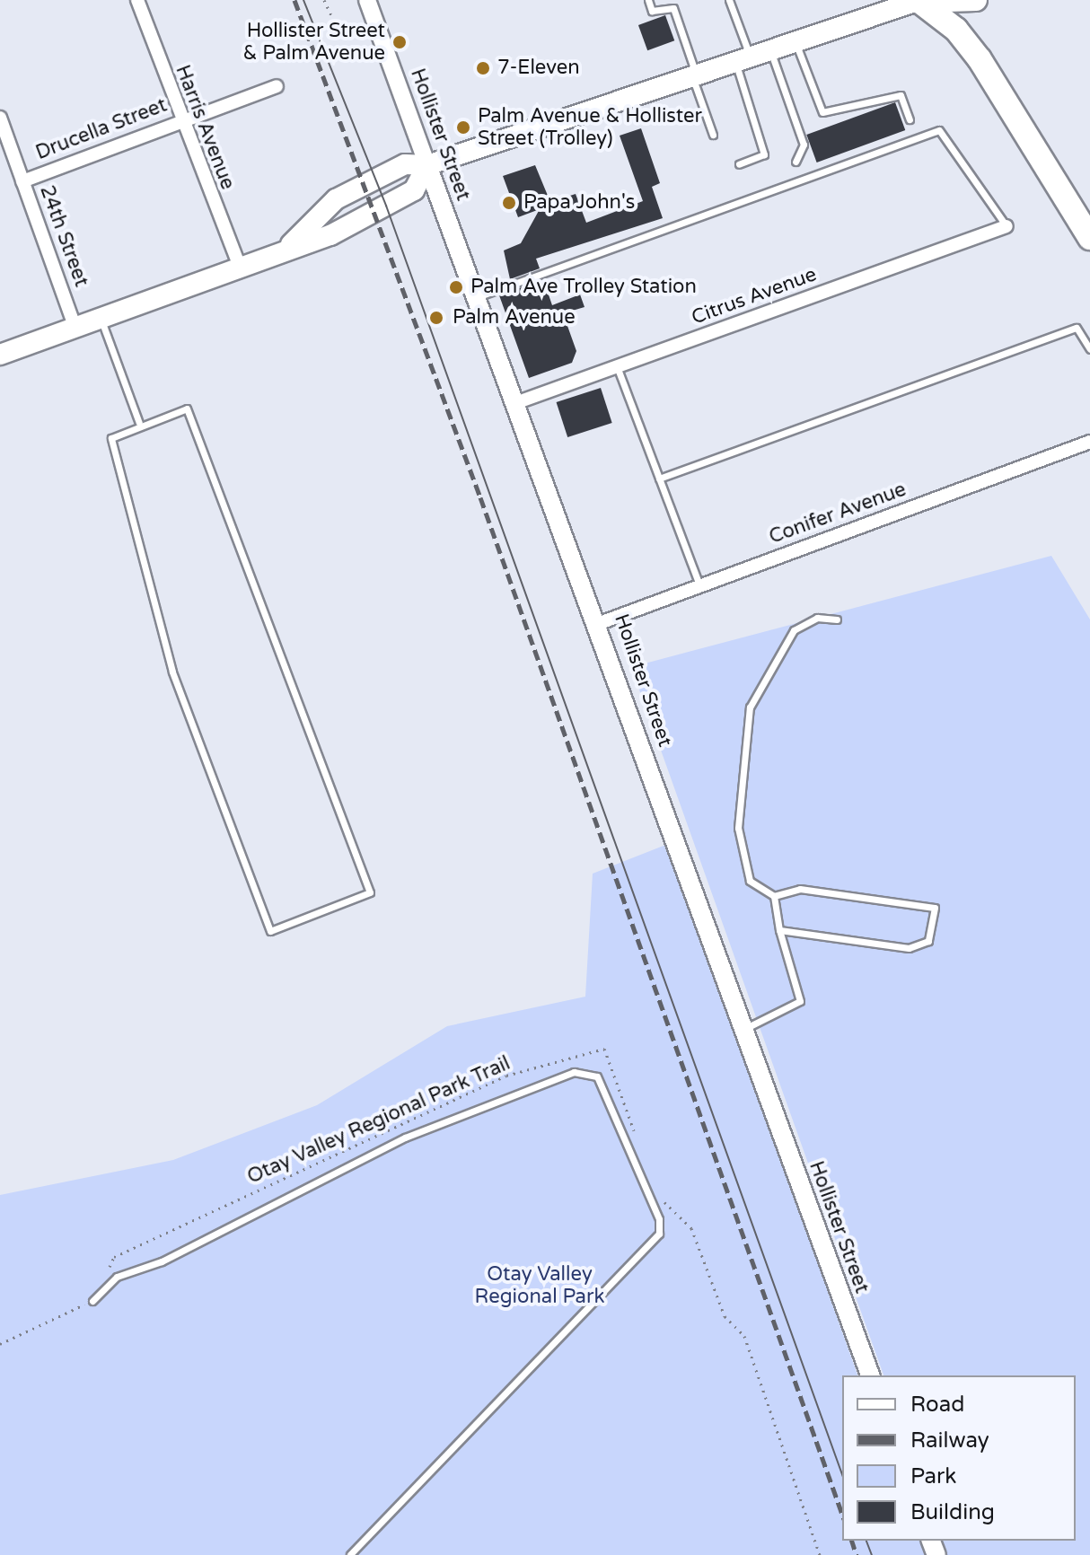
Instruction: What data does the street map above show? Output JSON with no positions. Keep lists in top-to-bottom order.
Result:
{
  "streets": {
    "main road": ["Hollister Street"],
    "street": [
      "Harris Avenue",
      "Drucella Street",
      "24th Street",
      "Citrus Avenue",
      "Conifer Avenue"
    ],
    "path": ["Otay Valley Regional Park Trail"]
  },
  "crossings": [
    ["Harris Avenue", "Drucella Street"],
    ["Drucella Street", "24th Street"],
    ["Hollister Street", "Citrus Avenue"],
    ["Hollister Street", "Conifer Avenue"]
  ],
  "parks": ["Otay Valley Regional Park"],
  "places": [
    "Hollister Street & Palm Avenue",
    "7-Eleven",
    "Palm Avenue & Hollister Street (Trolley)",
    "Papa John's",
    "Palm Ave Trolley Station",
    "Palm Avenue"
  ],
  "legend": [
    "Road",
    "Railway",
    "Park",
    "Building"
  ]
}
